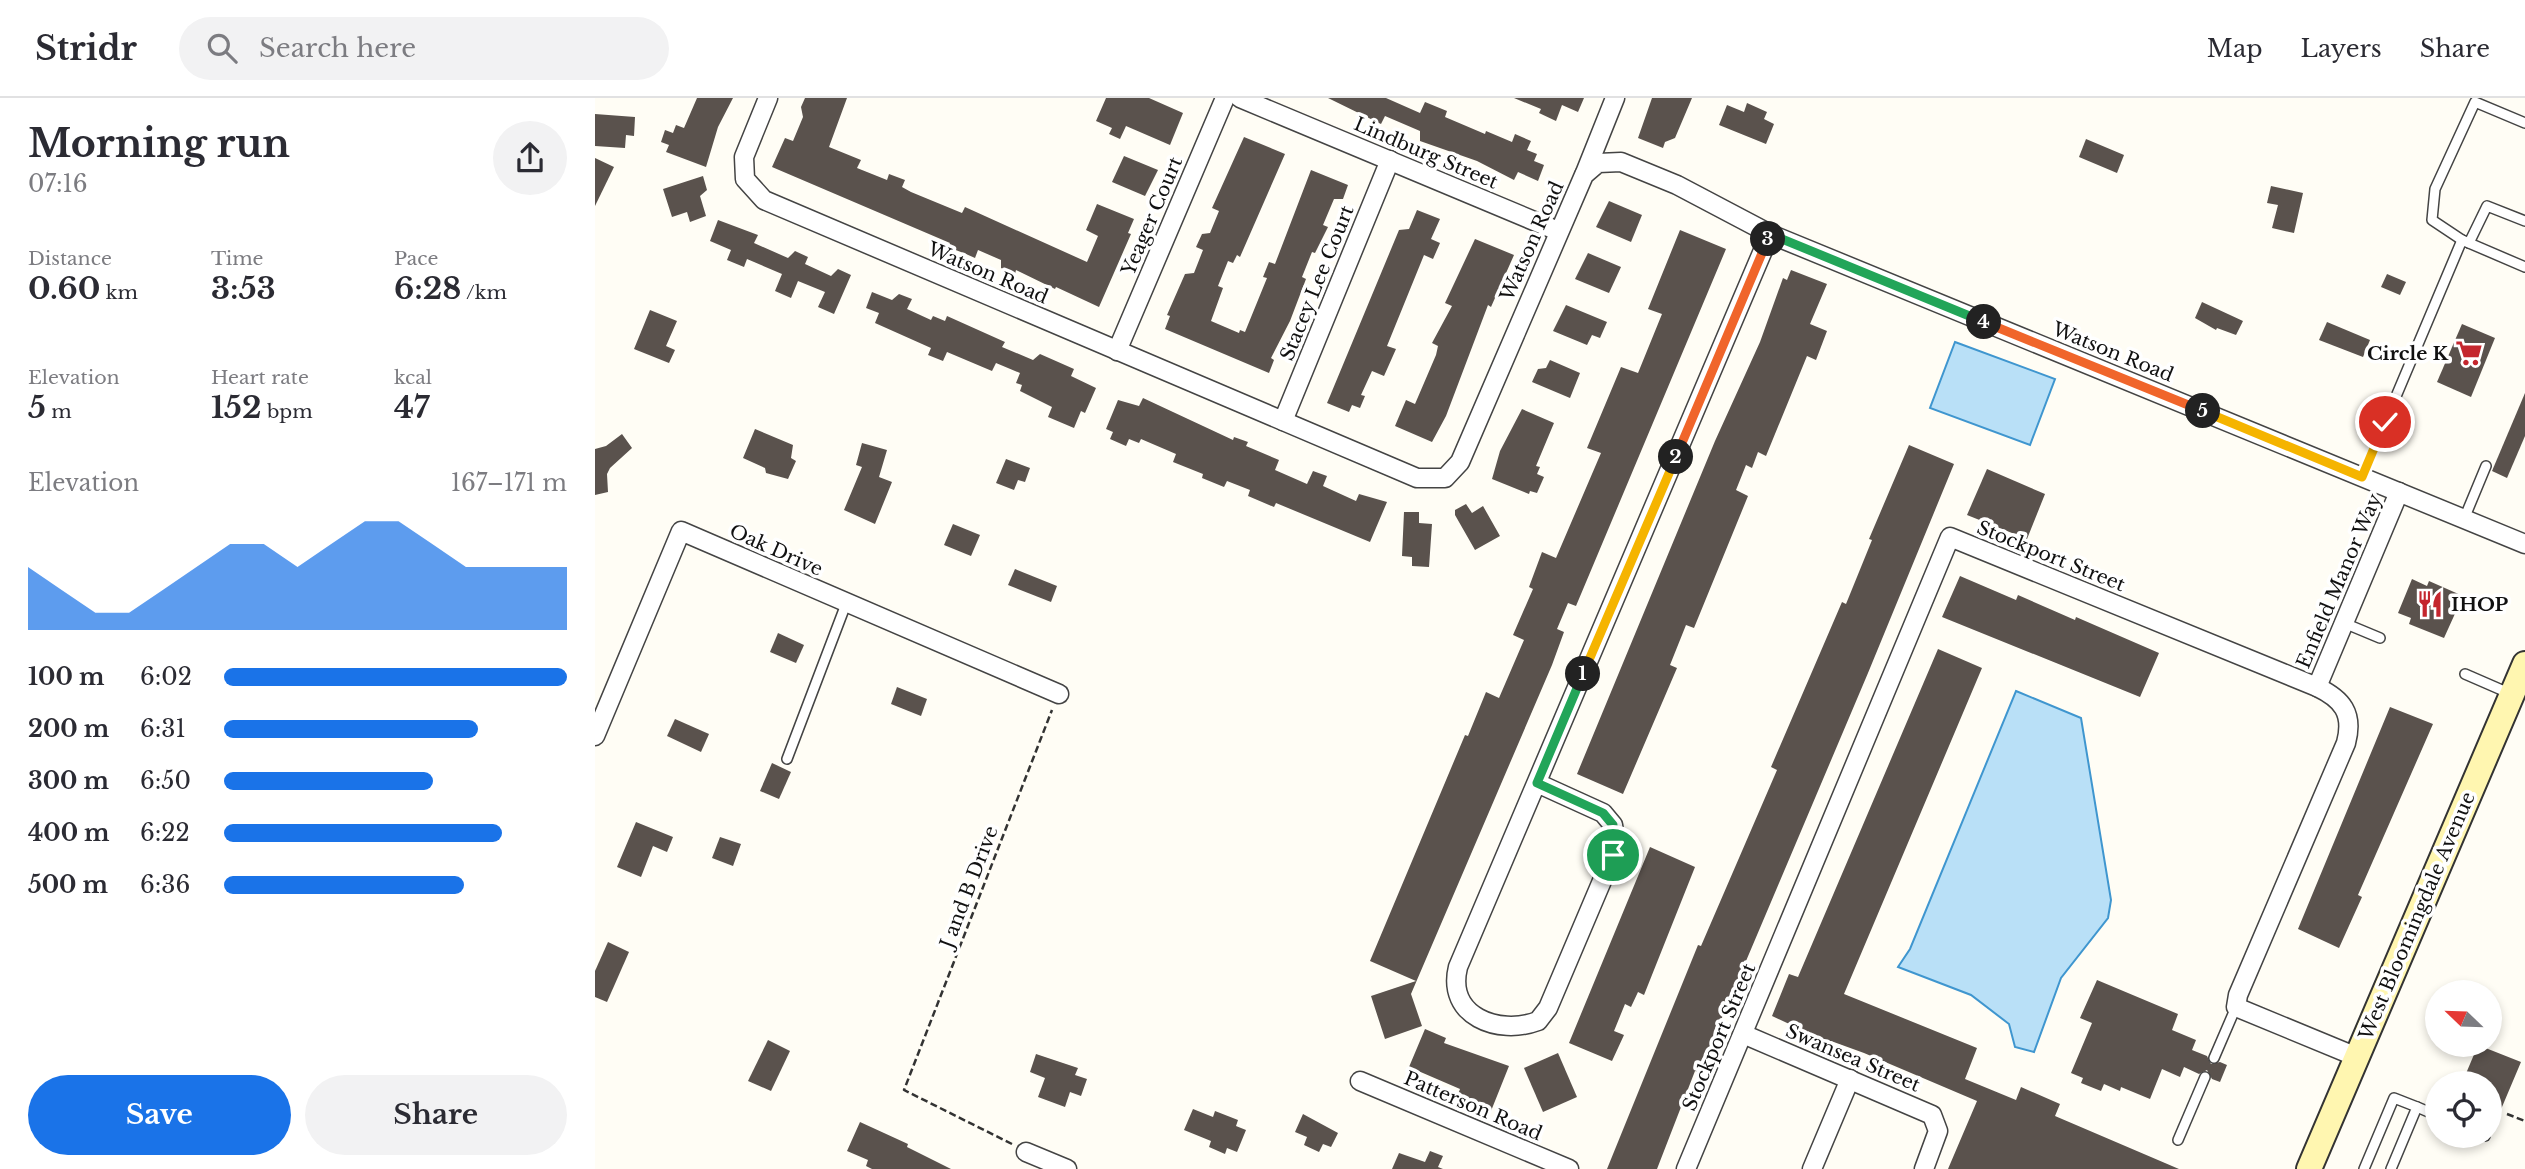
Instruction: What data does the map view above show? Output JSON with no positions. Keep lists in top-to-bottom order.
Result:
{
  "streets": {
    "main road": ["West Bloomingdale Avenue"],
    "street": [
      "Lindburg Street",
      "Yeager Court",
      "Watson Road",
      "Stacey Lee Court",
      "Oak Drive",
      "Stockport Street",
      "Enfield Manor Way",
      "Swansea Street",
      "Patterson Road"
    ],
    "path": ["J and B Drive"]
  },
  "crossings": [
    ["Lindburg Street", "Watson Road"],
    ["Lindburg Street", "Stacey Lee Court"],
    ["Yeager Court", "Watson Road"],
    ["Watson Road", "Stacey Lee Court"],
    ["Watson Road", "Enfield Manor Way"],
    ["Oak Drive", "J and B Drive"],
    ["Stockport Street", "Enfield Manor Way"],
    ["Stockport Street", "Swansea Street"]
  ],
  "places": {
    "supermarket": ["Circle K"],
    "restaurant": ["IHOP"]
  },
  "north": "top left",
  "page": {
    "header": "Stridr",
    "search": "Search here",
    "nav": ["Map", "Layers", "Share"],
    "heading": ["Morning run", "07:16"],
    "stats": [
      ["Distance", "0.60 km"],
      ["Time", "3:53"],
      ["Pace", "6:28 /km"],
      ["Elevation", "5 m"],
      ["Heart rate", "152 bpm"],
      ["kcal", "47"]
    ],
    "pins": [
      "3",
      "4",
      "5",
      "2",
      "1"
    ],
    "chart": ["Elevation", "167–171 m"],
    "list": [
      {
        "name": "100 m",
        "note": "6:02"
      },
      {
        "name": "200 m",
        "note": "6:31"
      },
      {
        "name": "300 m",
        "note": "6:50"
      },
      {
        "name": "400 m",
        "note": "6:22"
      },
      {
        "name": "500 m",
        "note": "6:36"
      }
    ],
    "buttons": ["Save", "Share"]
  }
}
